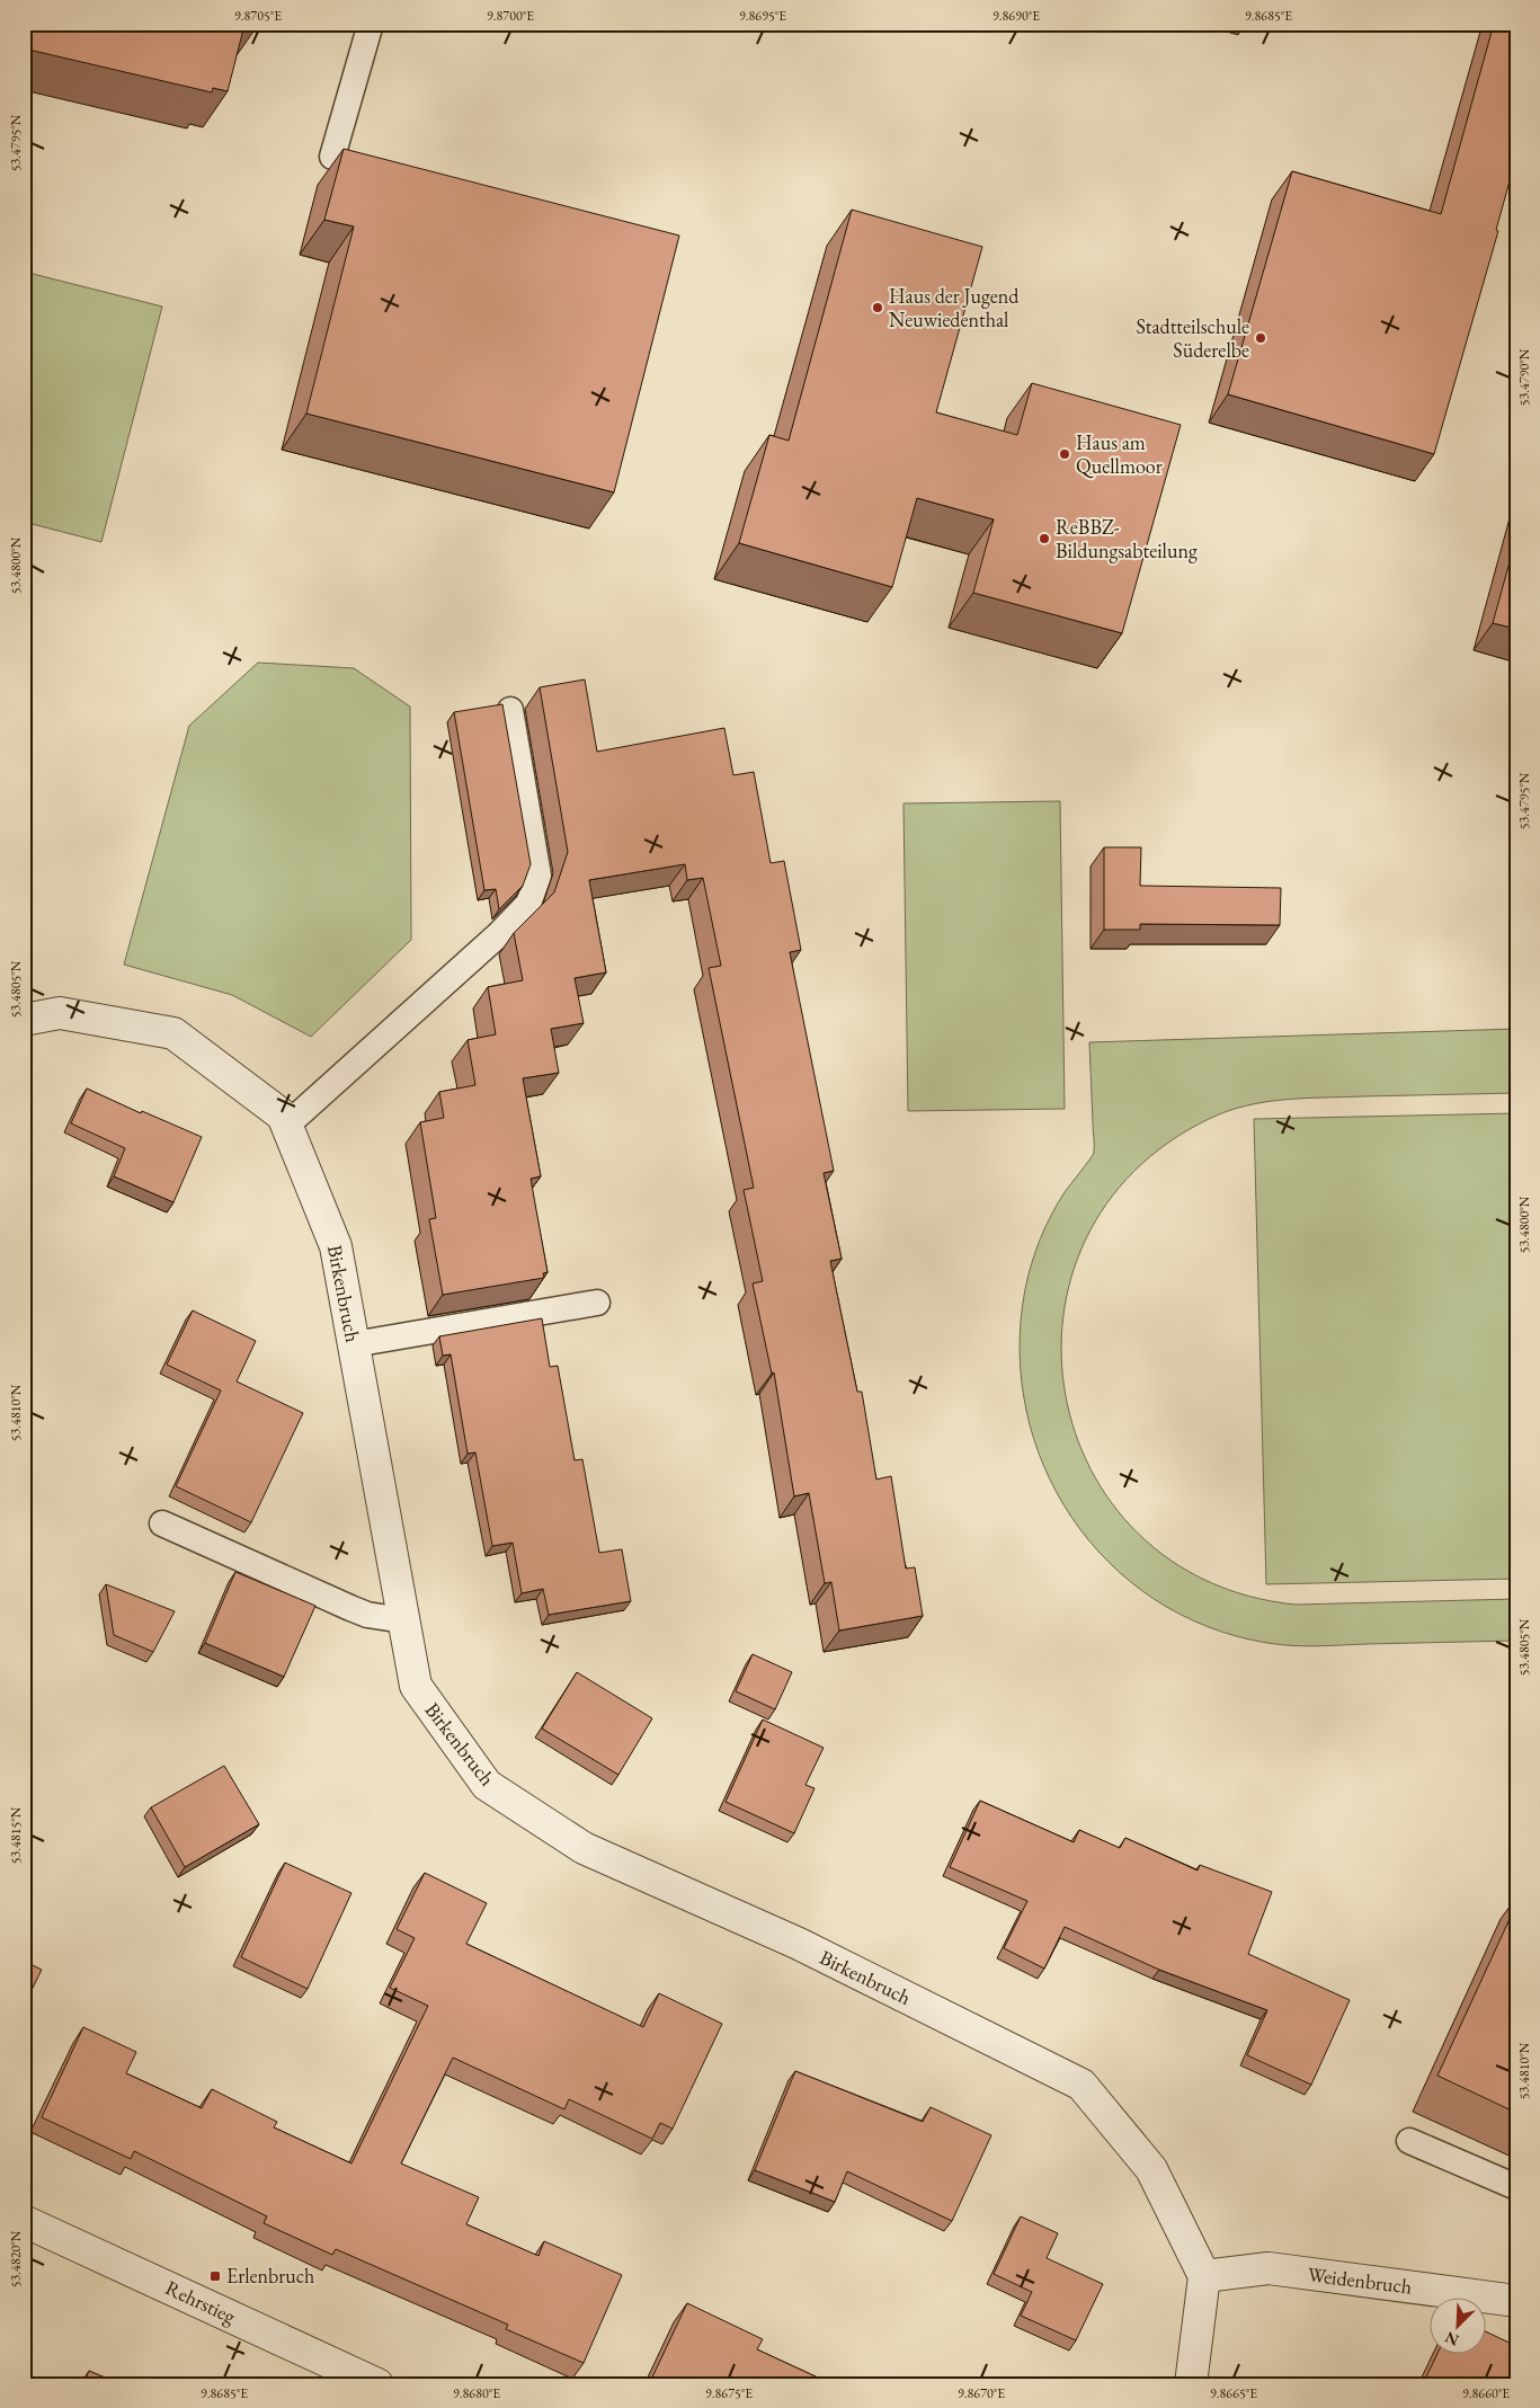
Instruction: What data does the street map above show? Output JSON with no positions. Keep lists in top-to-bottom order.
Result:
{
  "streets": {
    "street": ["Birkenbruch", "Weidenbruch", "Rehrstieg"]
  },
  "crossings": [
    ["Birkenbruch", "Weidenbruch"]
  ],
  "places": {
    "other": [
      "Haus der Jugend Neuwiedenthal",
      "Stadtteilschule Süderelbe",
      "Haus am Quellmoor",
      "ReBBZ- Bildungsabteilung"
    ],
    "transit": ["Erlenbruch"]
  },
  "north": "bottom left",
  "coordinates": [
    "9.8705°E",
    "9.8700°E",
    "9.8695°E",
    "9.8690°E",
    "9.8685°E",
    "53.4795°N",
    "53.4790°N",
    "53.4800°N",
    "53.4805°N",
    "53.4810°N",
    "53.4815°N",
    "53.4820°N",
    "9.8680°E",
    "9.8675°E",
    "9.8670°E",
    "9.8665°E",
    "9.8660°E"
  ]
}
